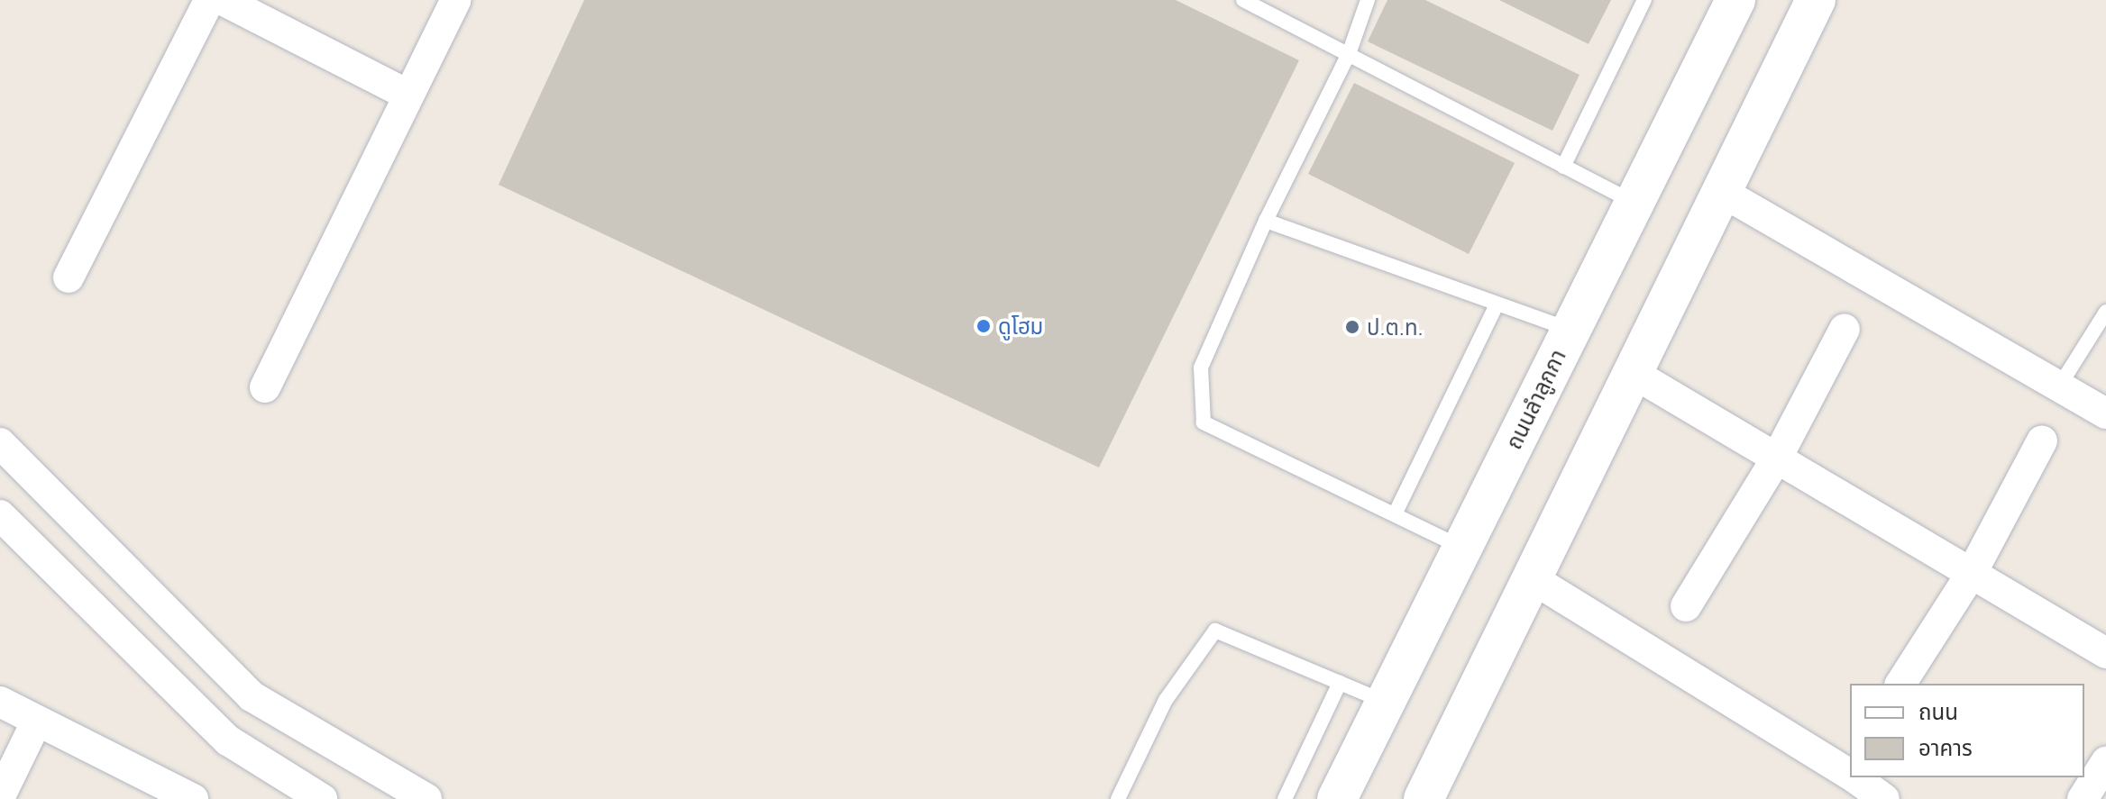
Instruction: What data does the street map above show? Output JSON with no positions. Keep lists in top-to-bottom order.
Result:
{
  "streets": {
    "main road": ["ถนนลำลูกกา"]
  },
  "places": ["ดูโฮม", "ป.ต.ท."],
  "legend": ["ถนน", "อาคาร"]
}
